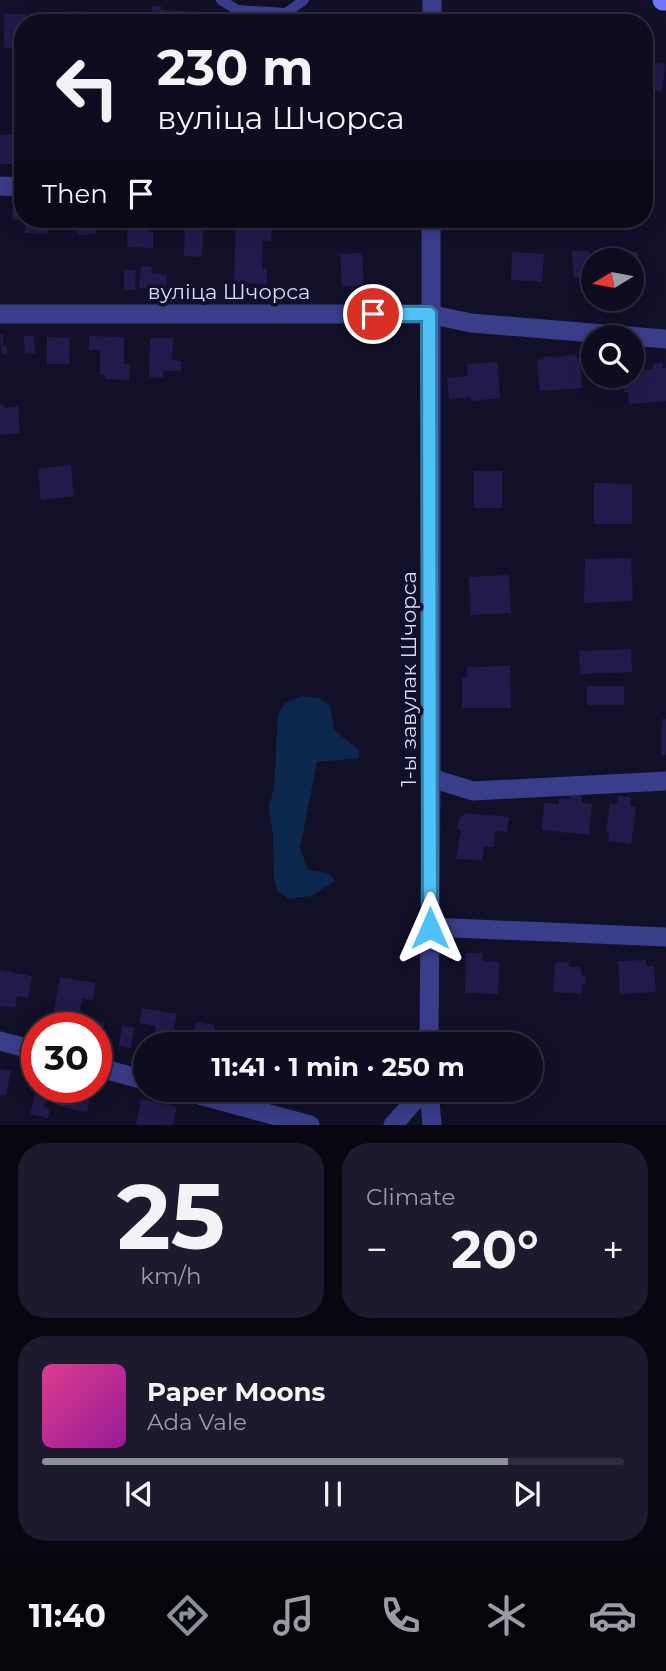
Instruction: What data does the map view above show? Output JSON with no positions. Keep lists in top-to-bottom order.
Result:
{
  "streets": {
    "street": ["вуліца Шчорса", "1-ы завулак Шчорса"]
  },
  "crossings": [
    ["вуліца Шчорса", "1-ы завулак Шчорса"]
  ],
  "north": "left",
  "page": {
    "turn": ["230 m", "вуліца Шчорса"],
    "then": "Then",
    "limit": "30",
    "trip": "11:41 · 1 min · 250 m",
    "tile": [
      ["25", "km/h"],
      "Climate"
    ],
    "heat": ["−", "20°", "+"],
    "song": ["Paper Moons", "Ada Vale"],
    "tabs": "11:40"
  }
}
